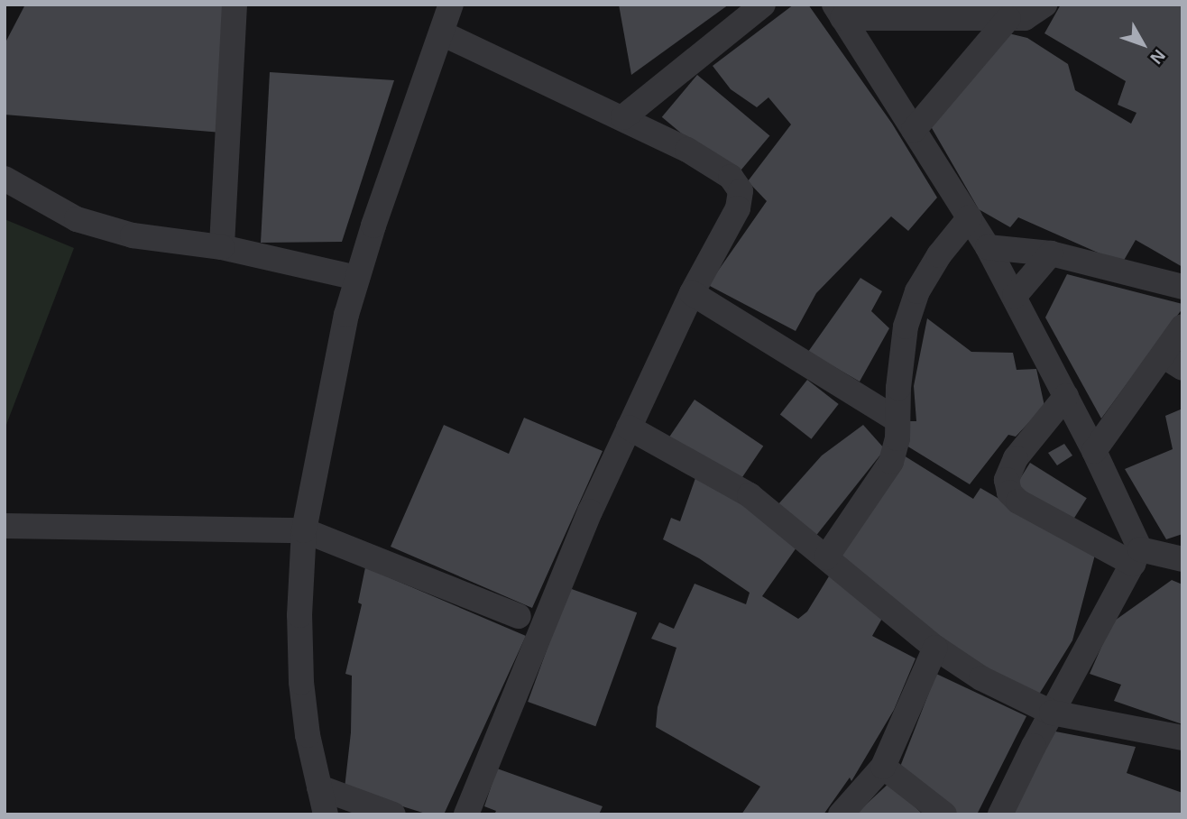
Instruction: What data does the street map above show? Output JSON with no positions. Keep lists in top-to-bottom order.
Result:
{
  "north": "bottom right"
}
